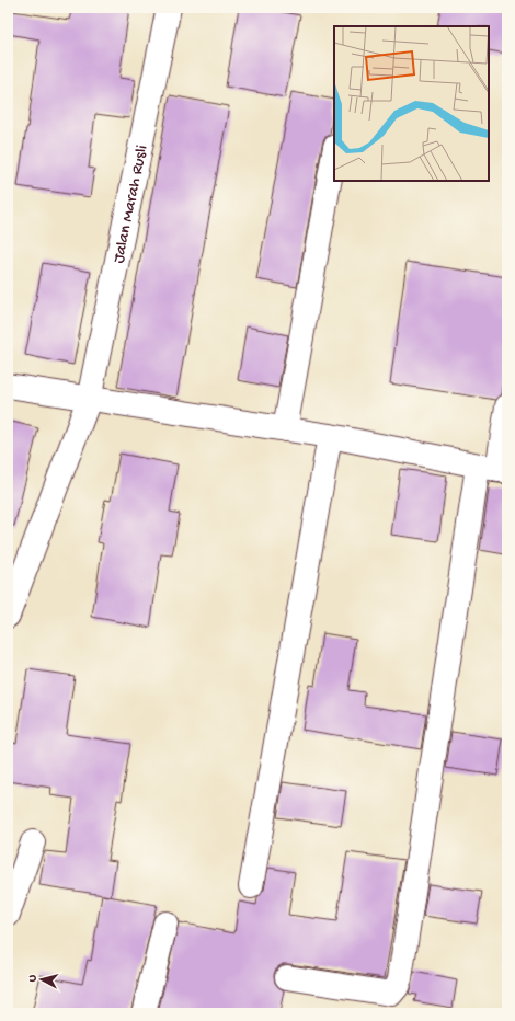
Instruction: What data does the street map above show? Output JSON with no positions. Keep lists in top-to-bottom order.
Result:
{
  "streets": {
    "street": ["Jalan Marah Rusli"]
  },
  "north": "left"
}
